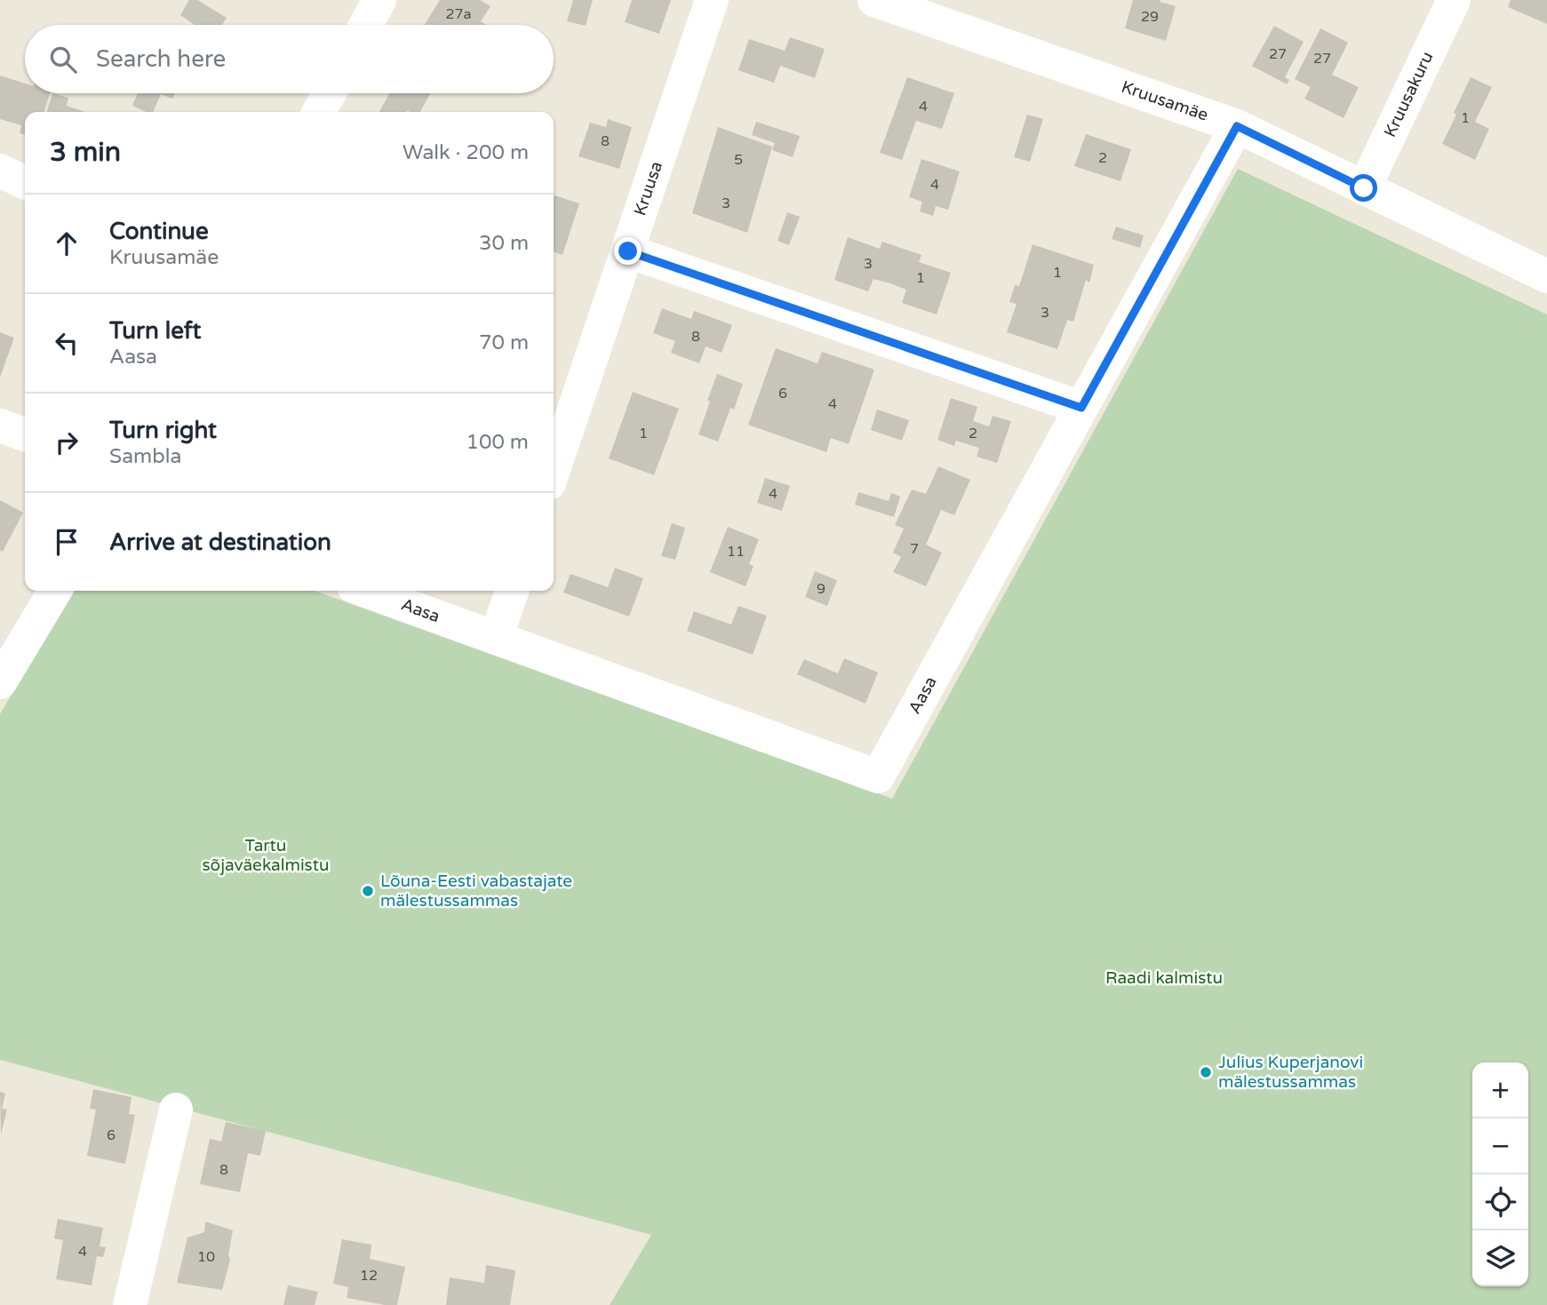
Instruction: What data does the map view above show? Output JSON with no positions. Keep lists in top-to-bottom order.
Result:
{
  "streets": {
    "street": [
      "Kruusakuru",
      "Kruusamäe",
      "Kruusa",
      "Aasa"
    ]
  },
  "crossings": [
    ["Kruusakuru", "Kruusamäe"],
    ["Kruusamäe", "Aasa"]
  ],
  "parks": ["Tartu sõjaväekalmistu", "Raadi kalmistu"],
  "places": ["Lõuna-Eesti vabastajate mälestussammas", "Julius Kuperjanovi mälestussammas"],
  "house_numbers": [
    "27a",
    "29",
    "27",
    "27",
    "4",
    "1",
    "8",
    "2",
    "5",
    "4",
    "3",
    "3",
    "1",
    "1",
    "3",
    "8",
    "6",
    "4",
    "1",
    "2",
    "4",
    "7",
    "11",
    "9",
    "6",
    "8",
    "4",
    "10",
    "12"
  ],
  "page": {
    "search": "Search here",
    "heading": ["3 min", "Walk · 200 m"],
    "list": [
      ["Continue", "Kruusamäe", "30 m"],
      ["Turn left", "Aasa", "70 m"],
      ["Turn right", "Sambla", "100 m"],
      "Arrive at destination"
    ],
    "map_buttons": ["+", "−"]
  }
}
